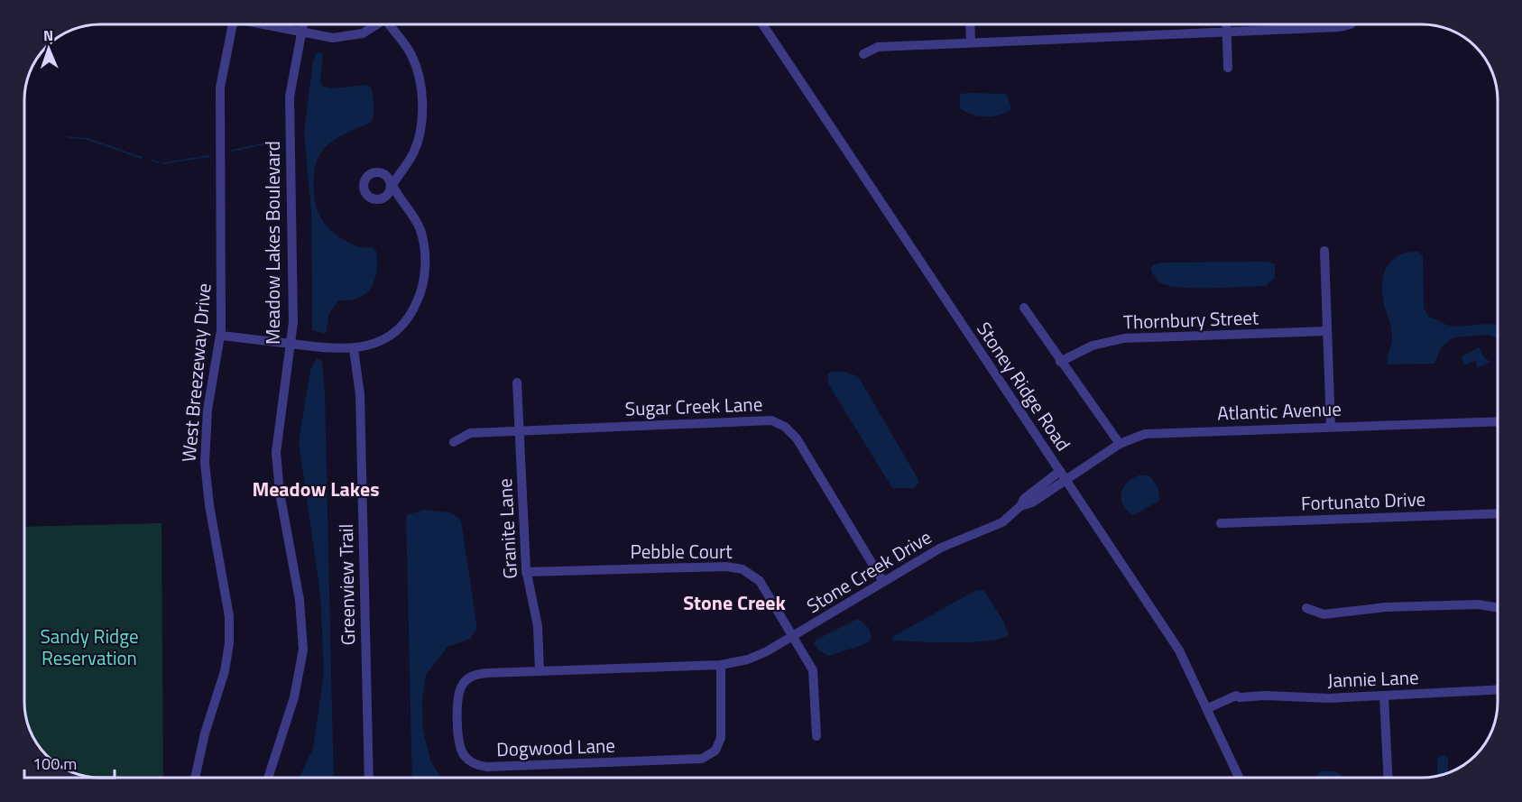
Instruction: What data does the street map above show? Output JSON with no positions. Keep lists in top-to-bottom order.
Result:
{
  "streets": {
    "street": [
      "Meadow Lakes Boulevard",
      "Thornbury Street",
      "West Breezeway Drive",
      "Stoney Ridge Road",
      "Sugar Creek Lane",
      "Atlantic Avenue",
      "Fortunato Drive",
      "Granite Lane",
      "Pebble Court",
      "Stone Creek Drive",
      "Greenview Trail",
      "Jannie Lane",
      "Dogwood Lane"
    ]
  },
  "crossings": [
    ["Stoney Ridge Road", "Atlantic Avenue"],
    ["Stoney Ridge Road", "Stone Creek Drive"],
    ["Stoney Ridge Road", "Jannie Lane"],
    ["Sugar Creek Lane", "Granite Lane"],
    ["Sugar Creek Lane", "Stone Creek Drive"],
    ["Atlantic Avenue", "Stone Creek Drive"],
    ["Granite Lane", "Pebble Court"],
    ["Granite Lane", "Stone Creek Drive"],
    ["Granite Lane", "Dogwood Lane"],
    ["Pebble Court", "Stone Creek Drive"],
    ["Stone Creek Drive", "Dogwood Lane"]
  ],
  "districts": ["Meadow Lakes", "Stone Creek"],
  "parks": ["Sandy Ridge Reservation"],
  "scale_bar": "100 m",
  "north": "top"
}
